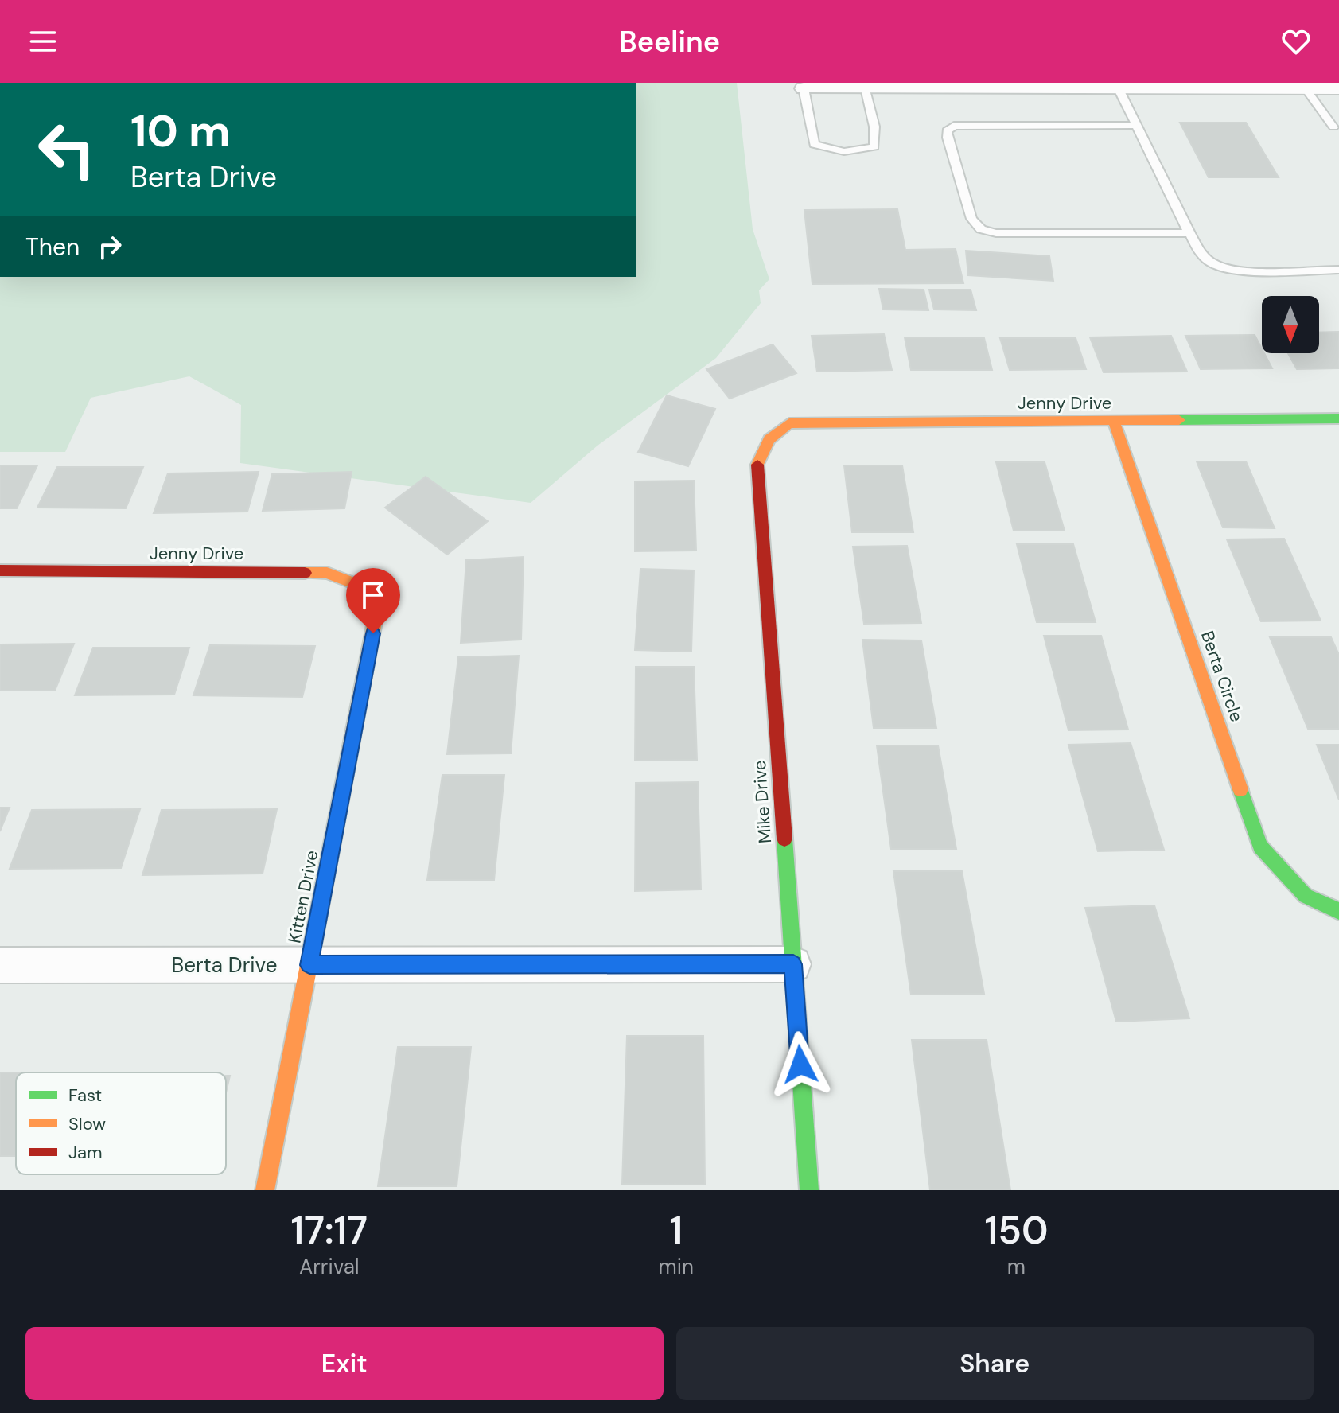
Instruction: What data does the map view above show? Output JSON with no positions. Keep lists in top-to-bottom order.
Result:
{
  "streets": {
    "street": [
      "Jenny Drive",
      "Berta Circle",
      "Mike Drive",
      "Kitten Drive",
      "Berta Drive"
    ]
  },
  "crossings": [
    ["Jenny Drive", "Berta Circle"],
    ["Jenny Drive", "Mike Drive"],
    ["Jenny Drive", "Kitten Drive"],
    ["Mike Drive", "Berta Drive"],
    ["Kitten Drive", "Berta Drive"]
  ],
  "legend": ["Fast", "Slow", "Jam"],
  "north": "bottom",
  "page": {
    "header": "Beeline",
    "turn": ["10 m", "Berta Drive"],
    "then": "Then",
    "eta": [
      "17:17",
      "Arrival",
      "1",
      "min",
      "150",
      "m"
    ],
    "buttons": ["Exit", "Share"]
  }
}
